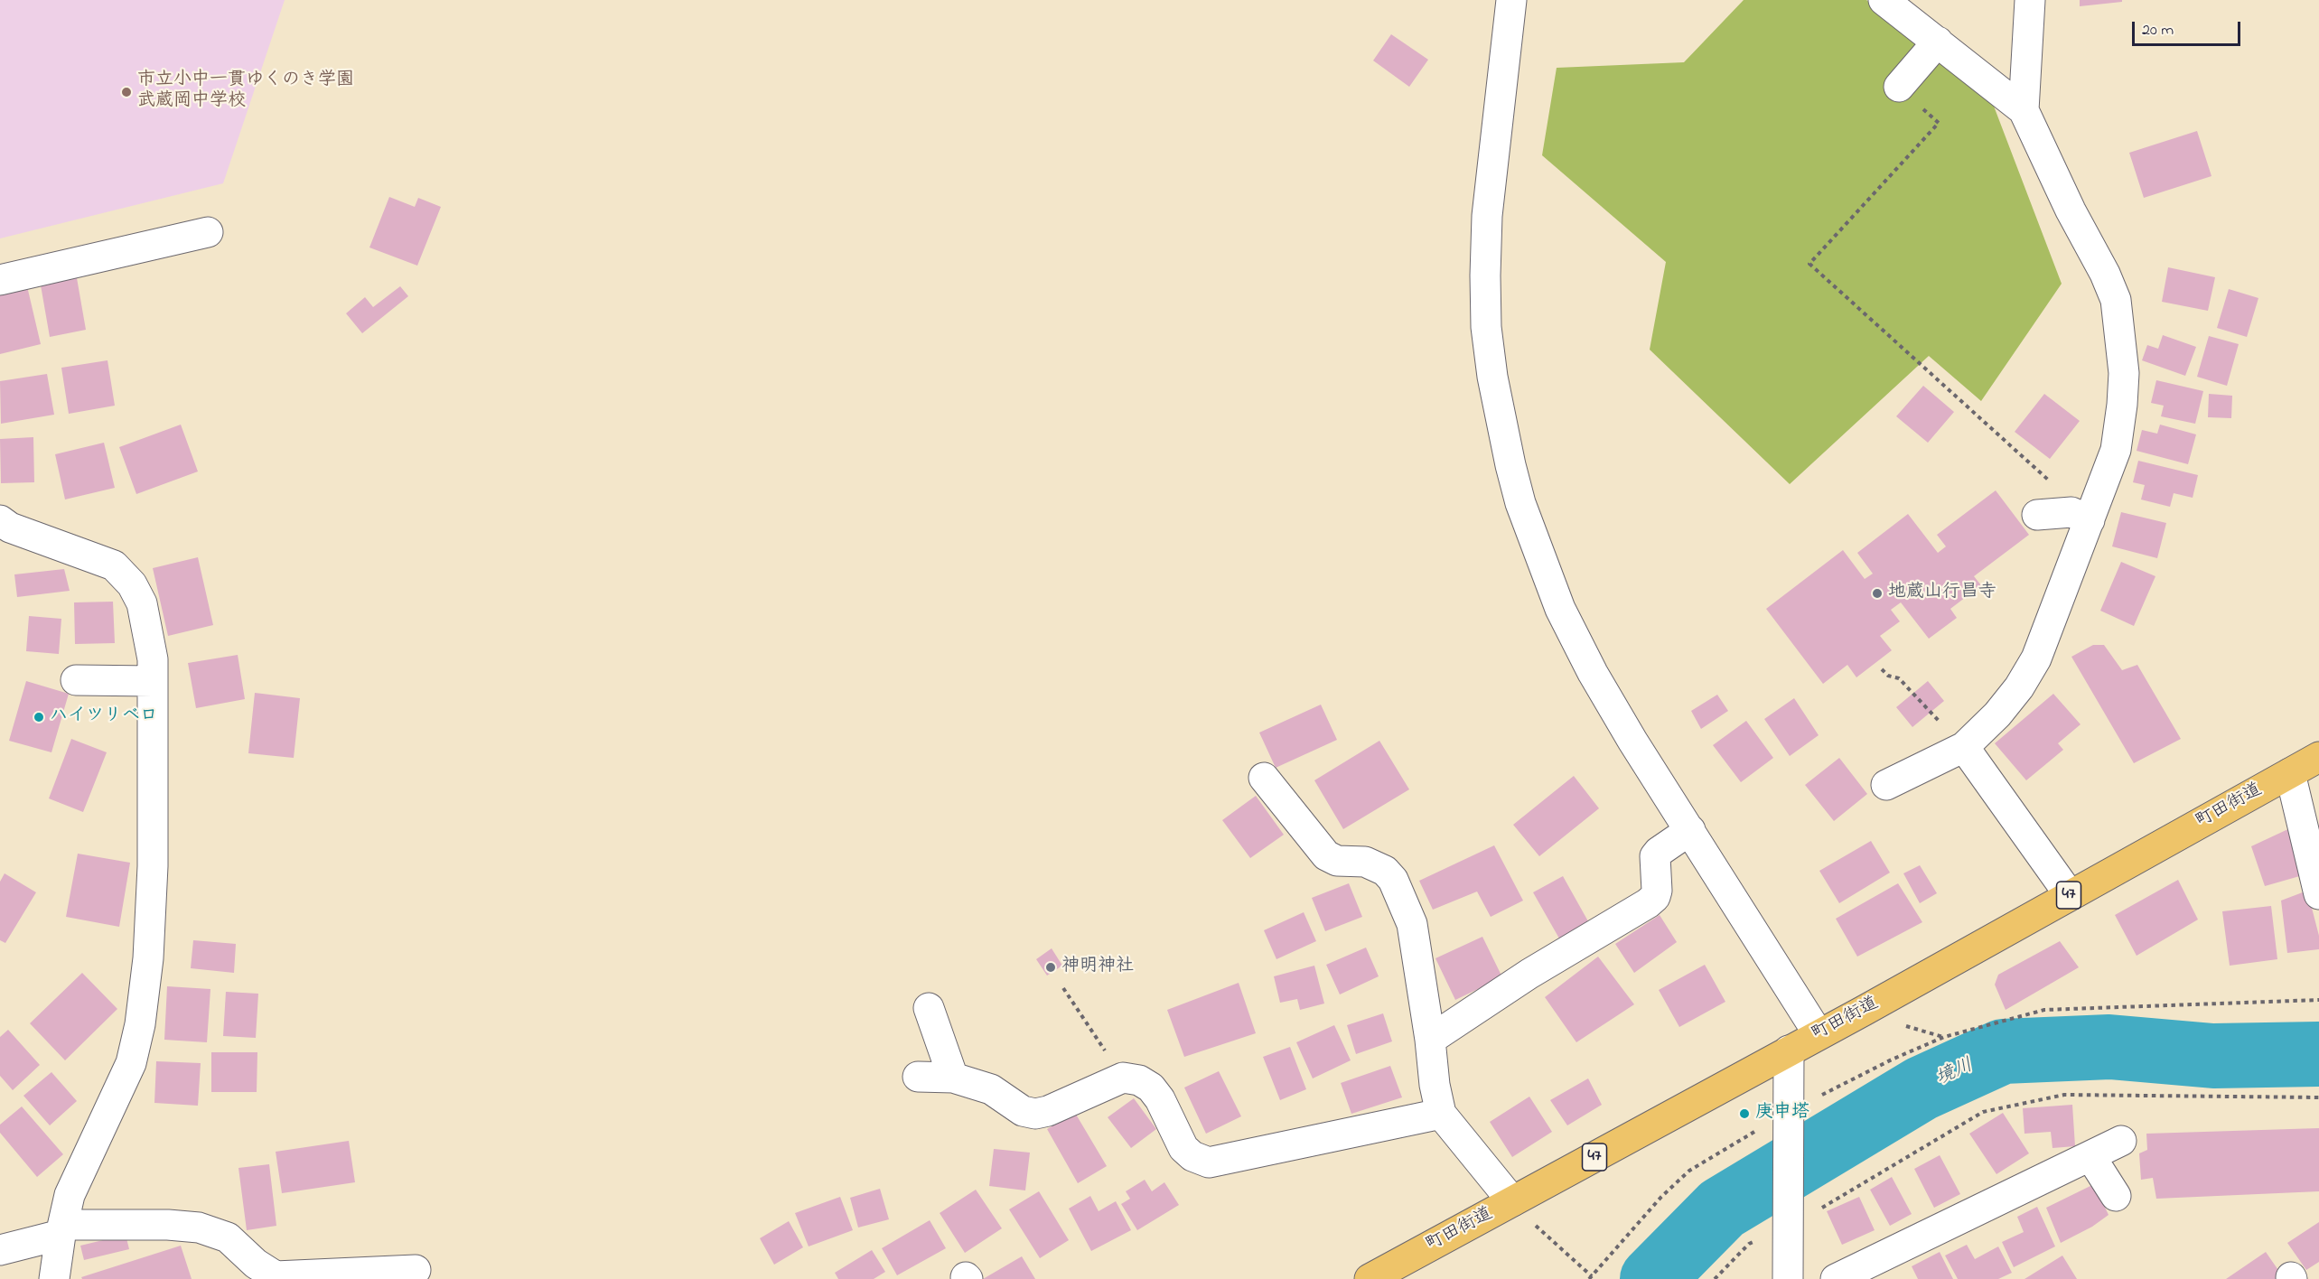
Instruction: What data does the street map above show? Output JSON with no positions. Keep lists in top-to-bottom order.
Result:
{
  "streets": {
    "main road": ["町田街道", "47"]
  },
  "water": ["境川"],
  "places": [
    "市立小中一貫ゆくのき学園 武蔵岡中学校",
    "地蔵山行昌寺",
    "ハイツリベロ",
    "神明神社",
    "庚申塔"
  ],
  "scale_bar": "20 m"
}
